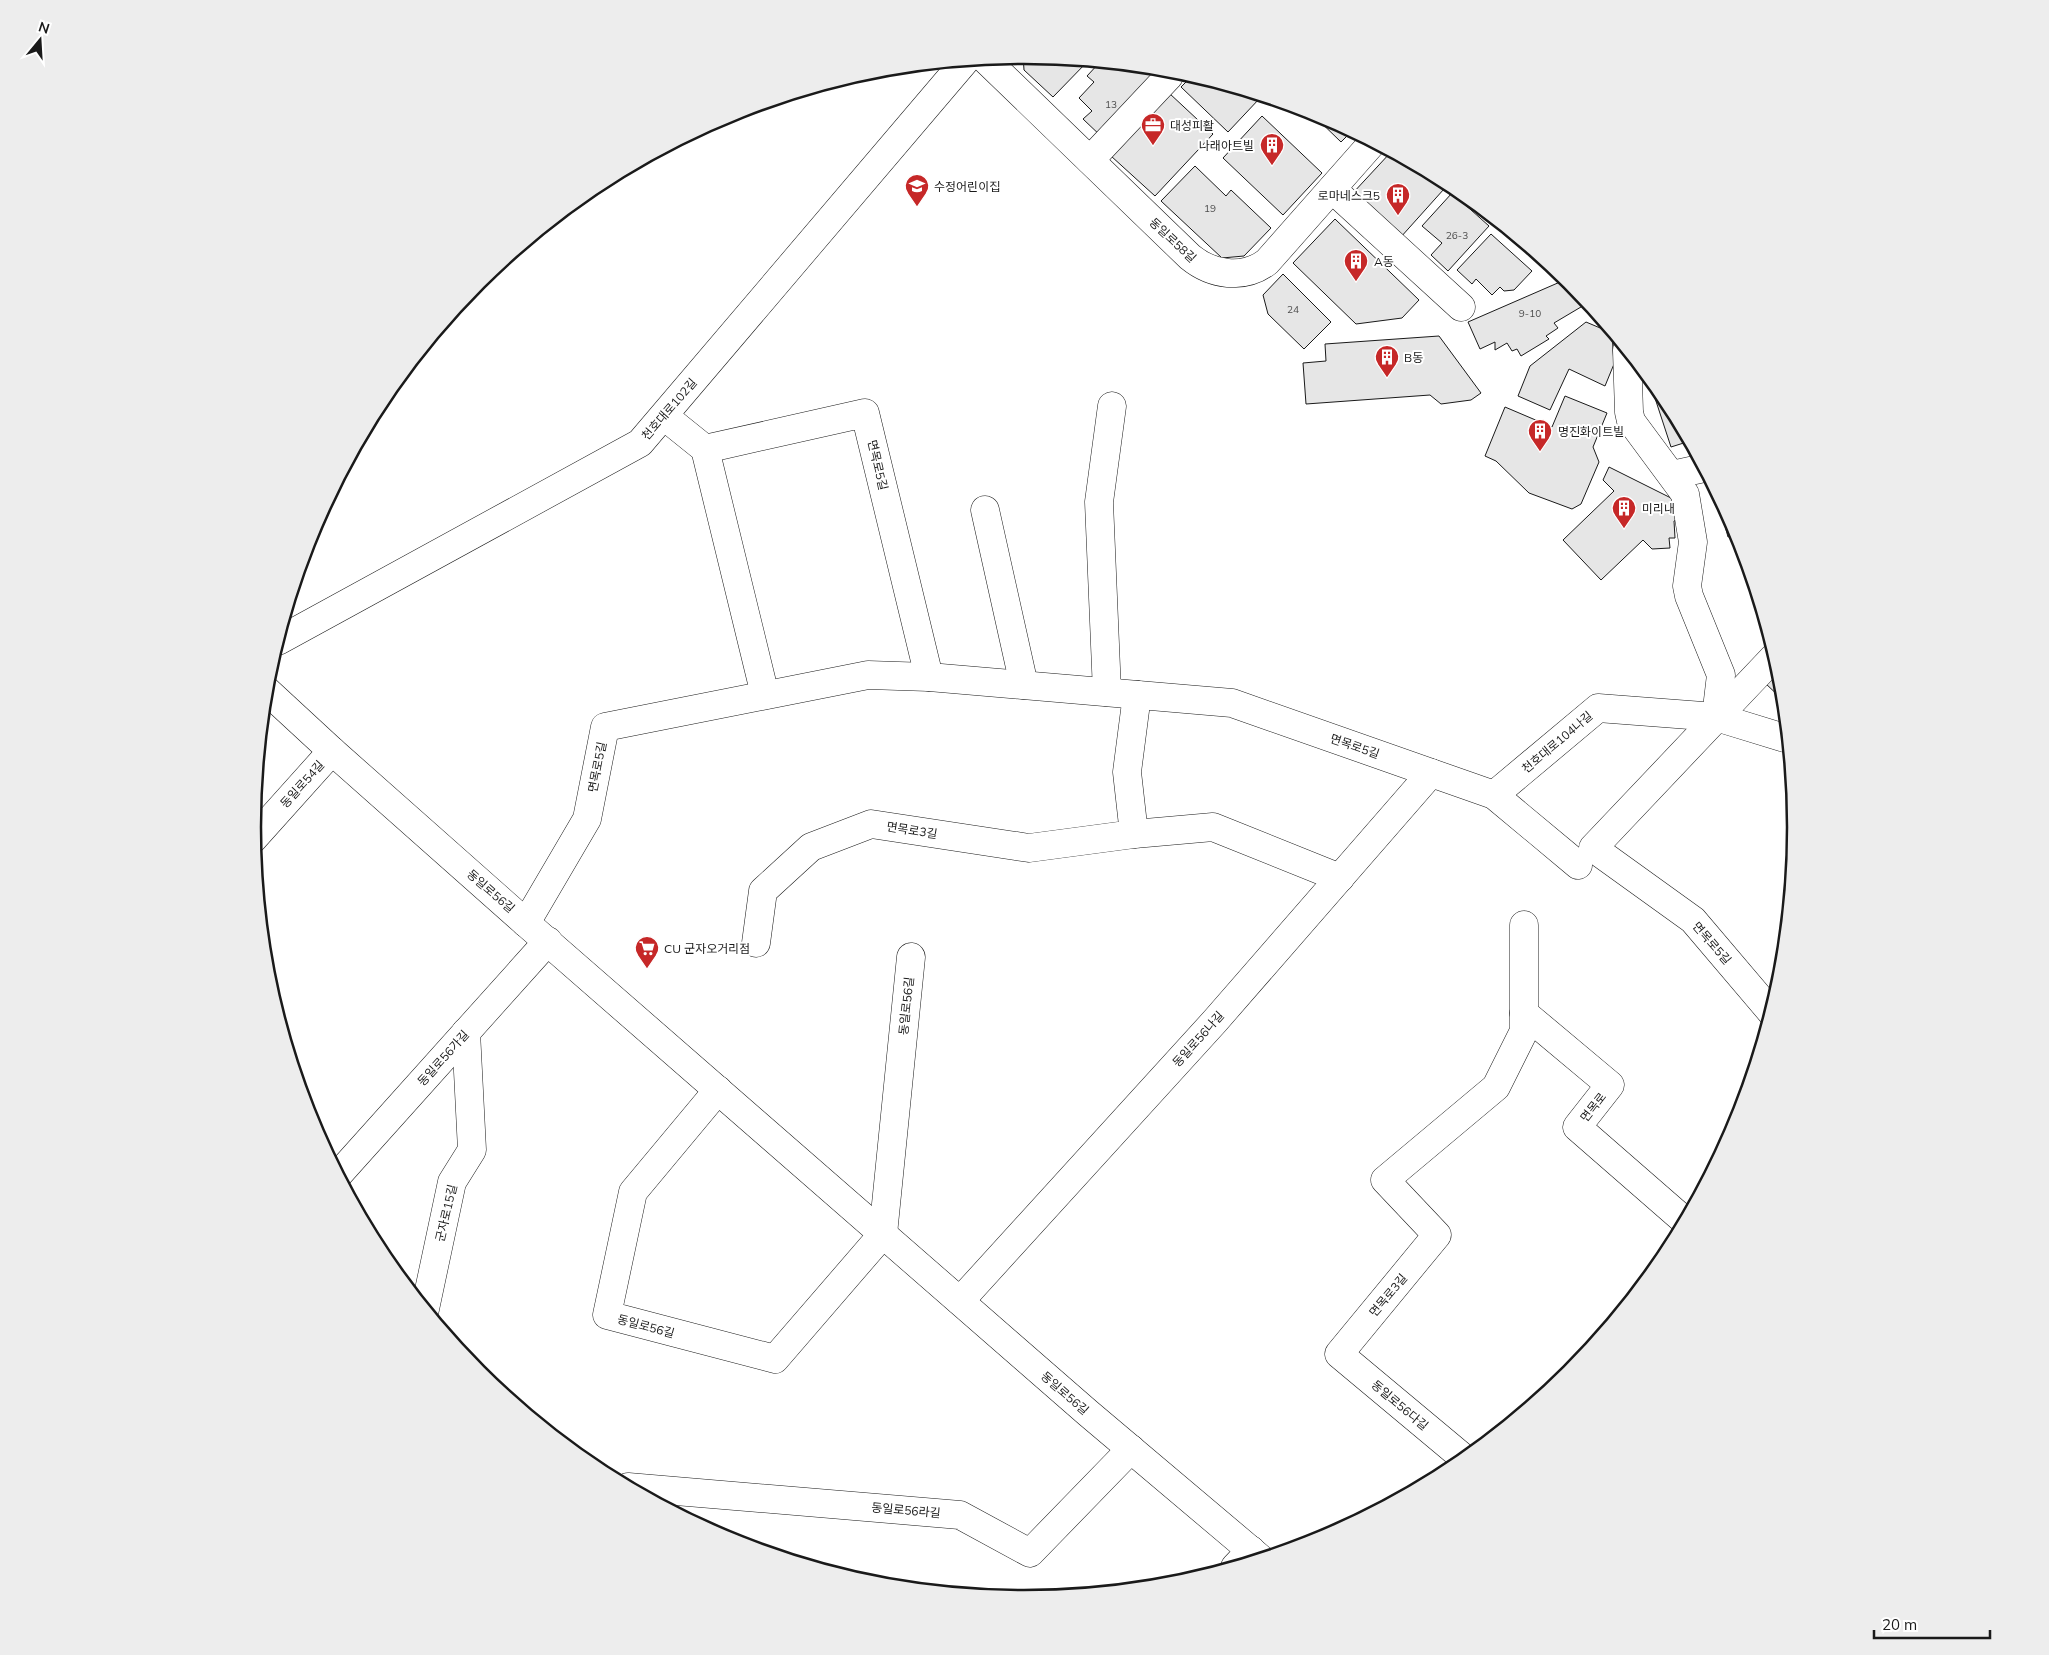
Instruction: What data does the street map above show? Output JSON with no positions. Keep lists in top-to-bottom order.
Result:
{
  "streets": {
    "street": [
      "동일로58길",
      "천호대로102길",
      "면목로5길",
      "천호대로104나길",
      "동일로54길",
      "면목로3길",
      "동일로56길",
      "동일로56나길",
      "동일로56가길",
      "면목로",
      "군자로15길",
      "동일로56다길",
      "동일로56라길"
    ]
  },
  "crossings": [
    ["면목로5길", "천호대로104나길"],
    ["면목로5길", "동일로56길"],
    ["면목로5길", "동일로56나길"],
    ["동일로54길", "동일로56길"],
    ["면목로3길", "동일로56나길"],
    ["면목로3길", "면목로"],
    ["면목로3길", "동일로56다길"],
    ["동일로56길", "동일로56나길"],
    ["동일로56길", "동일로56가길"],
    ["동일로56길", "동일로56라길"],
    ["동일로56가길", "군자로15길"]
  ],
  "places": {
    "office": ["대성피활"],
    "building": [
      "나래아트빌",
      "로마네스크5",
      "A동",
      "B동",
      "명진화이트빌",
      "미리내"
    ],
    "school or university": ["수정어린이집"],
    "supermarket": ["CU 군자오거리점"]
  },
  "house_numbers": [
    "13",
    "19",
    "26-3",
    "24",
    "9-10"
  ],
  "scale_bar": "20 m",
  "north": "top"
}
